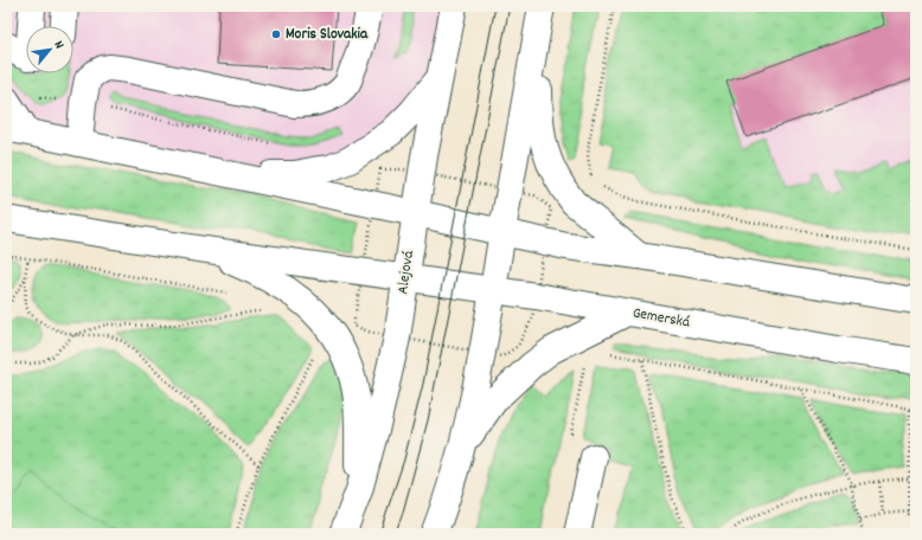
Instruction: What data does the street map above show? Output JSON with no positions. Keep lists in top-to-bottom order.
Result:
{
  "streets": {
    "street": ["Alejová", "Gemerská"]
  },
  "crossings": [
    ["Alejová", "Gemerská"]
  ],
  "places": ["Moris Slovakia"],
  "north": "top right"
}
